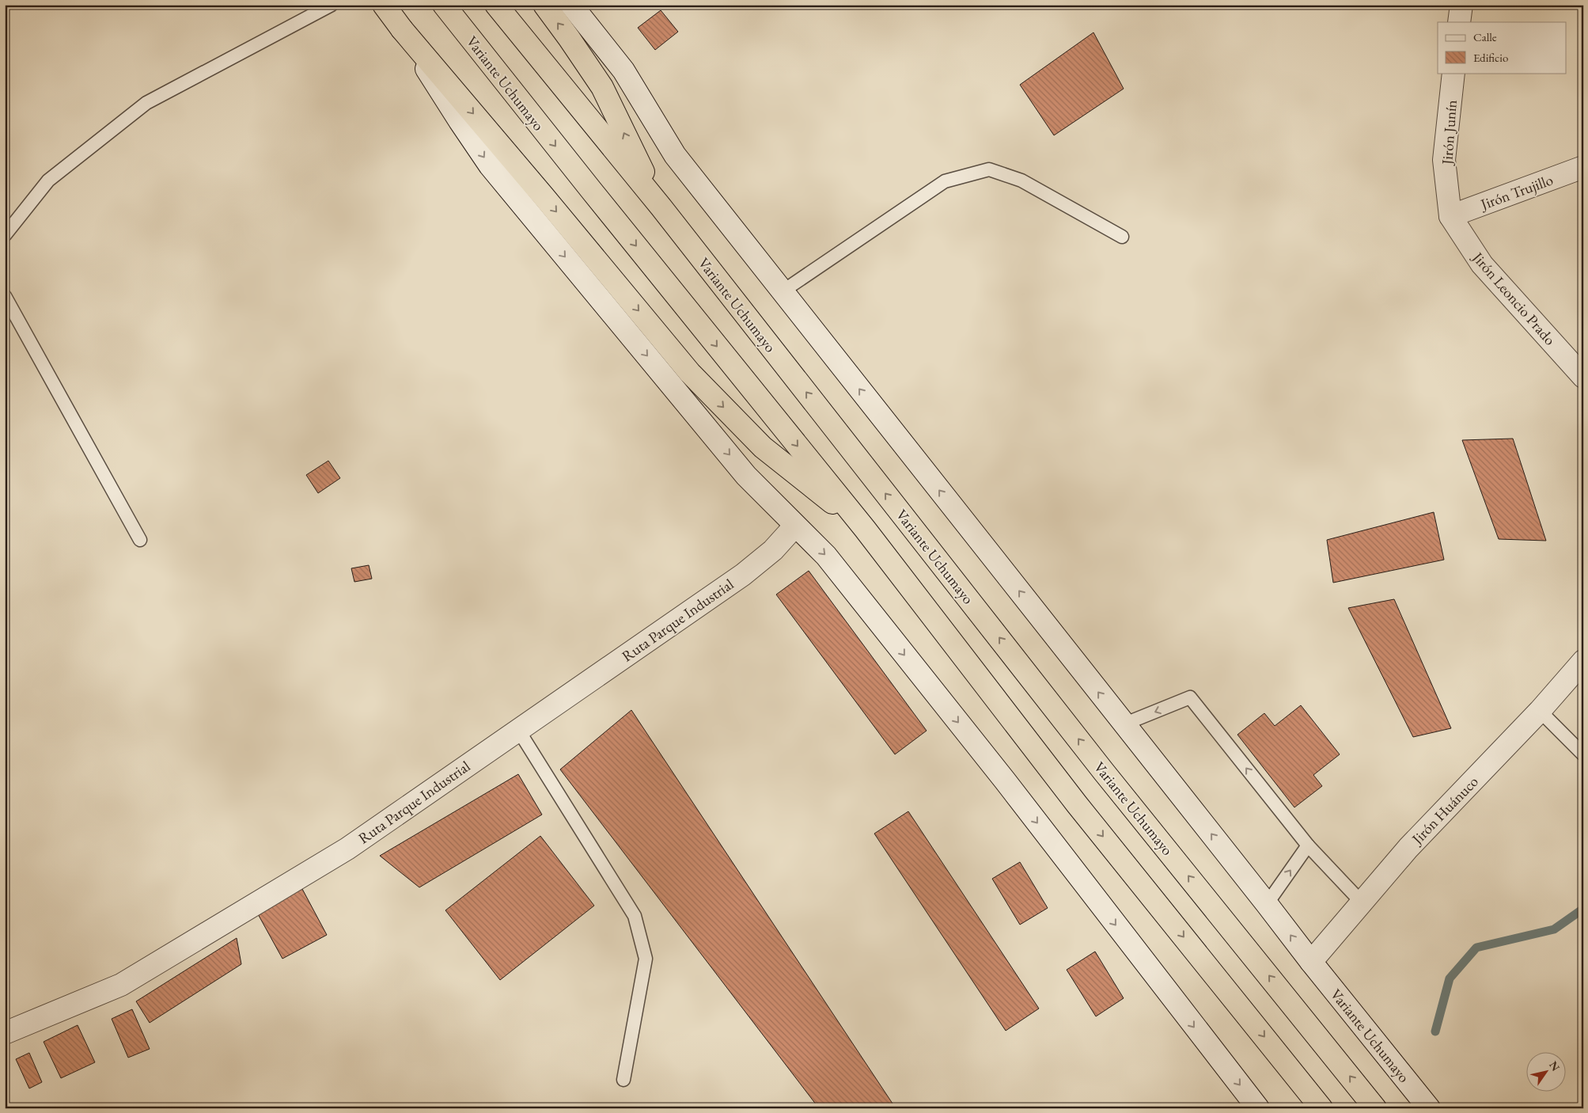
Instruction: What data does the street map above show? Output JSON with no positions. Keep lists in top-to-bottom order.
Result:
{
  "streets": {
    "highway": ["Variante Uchumayo"],
    "main road": [
      "Jirón Junín",
      "Jirón Trujillo",
      "Jirón Leoncio Prado",
      "Ruta Parque Industrial",
      "Jirón Huánuco"
    ]
  },
  "crossings": [
    ["Variante Uchumayo", "Jirón Huánuco"],
    ["Jirón Junín", "Jirón Trujillo"],
    ["Jirón Junín", "Jirón Leoncio Prado"],
    ["Jirón Trujillo", "Jirón Leoncio Prado"]
  ],
  "legend": ["Calle", "Edificio"],
  "north": "top right"
}
